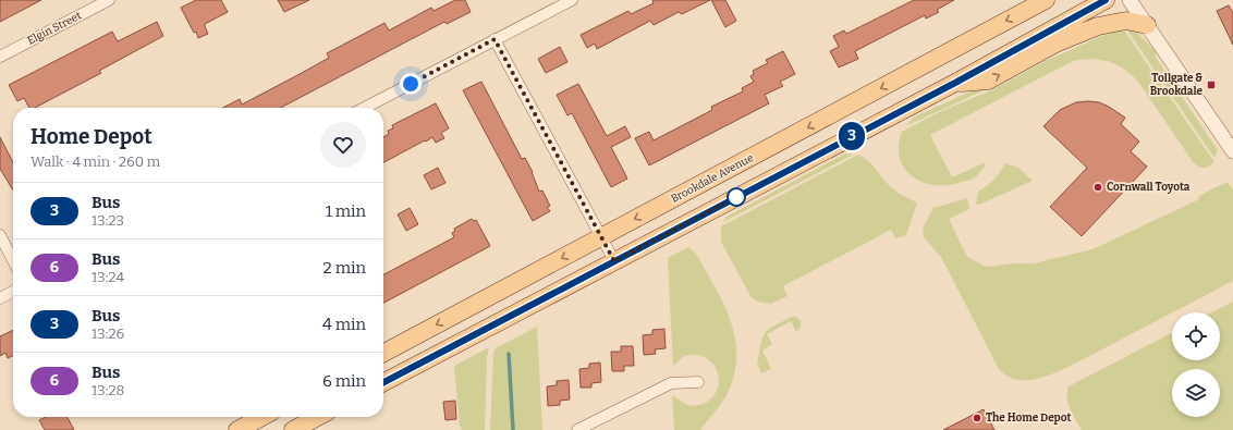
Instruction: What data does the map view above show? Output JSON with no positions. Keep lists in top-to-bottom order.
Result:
{
  "streets": {
    "main road": ["Brookdale Avenue"],
    "street": ["Elgin Street"]
  },
  "places": {
    "transit": ["Tollgate & Brookdale"],
    "other": ["Cornwall Toyota", "The Home Depot"]
  },
  "lines": ["bus line 3"],
  "page": {
    "on_map": "3",
    "heading": ["Home Depot", "Walk · 4 min · 260 m"],
    "list": [
      {
        "mark": "3",
        "name": "Bus",
        "note": "13:23",
        "value": "1 min"
      },
      {
        "mark": "6",
        "name": "Bus",
        "note": "13:24",
        "value": "2 min"
      },
      {
        "mark": "3",
        "name": "Bus",
        "note": "13:26",
        "value": "4 min"
      },
      {
        "mark": "6",
        "name": "Bus",
        "note": "13:28",
        "value": "6 min"
      }
    ]
  }
}
